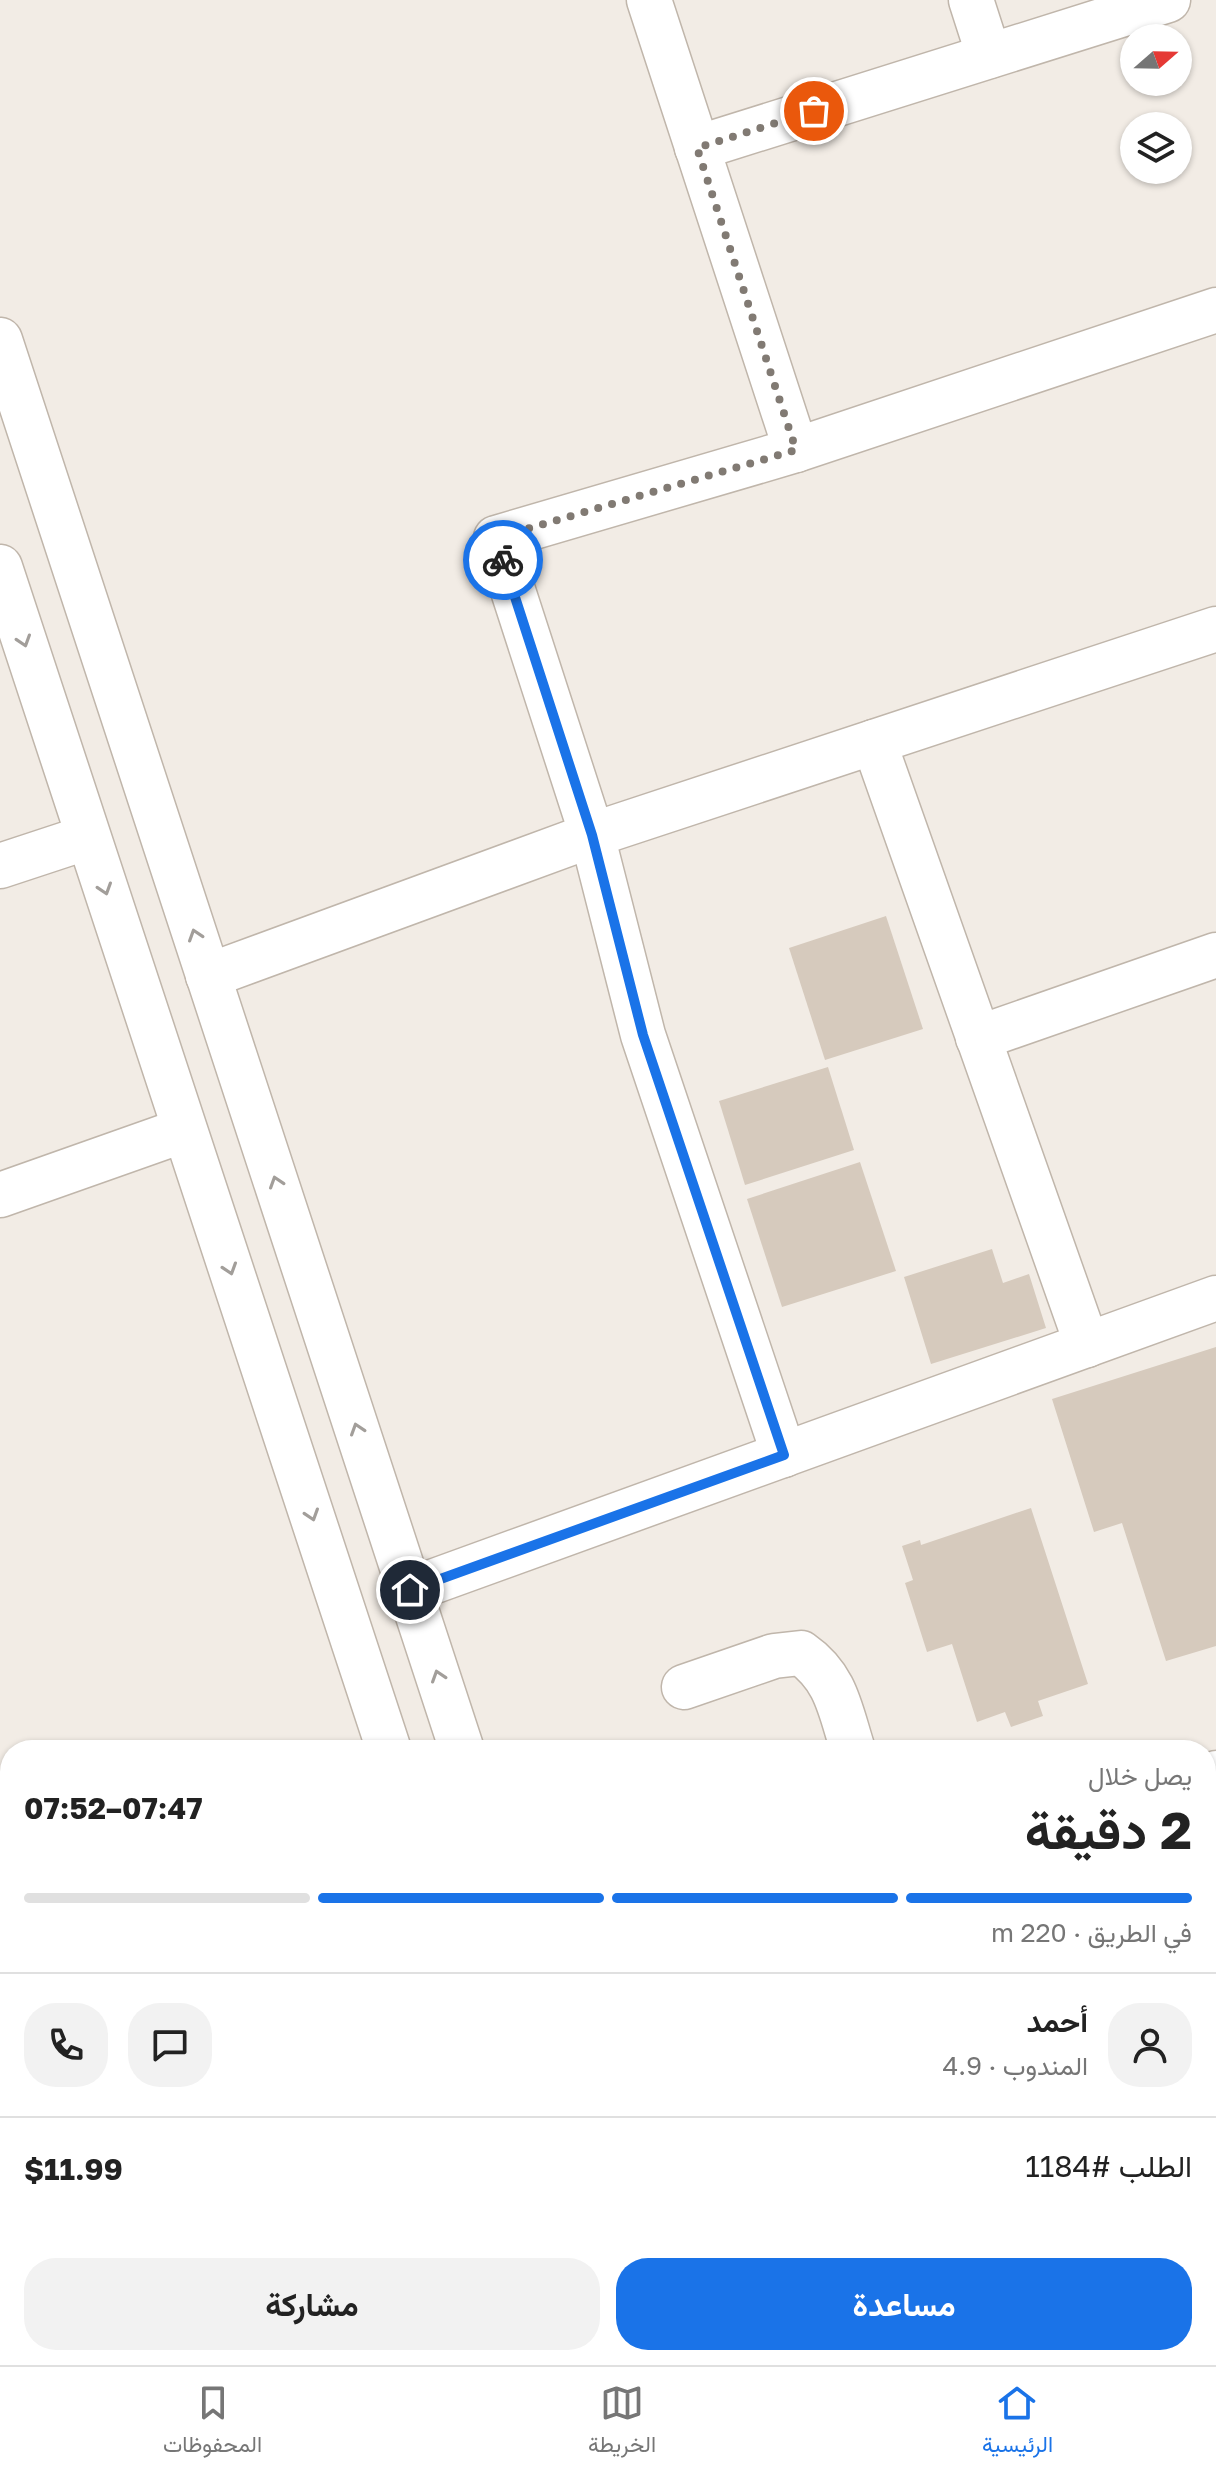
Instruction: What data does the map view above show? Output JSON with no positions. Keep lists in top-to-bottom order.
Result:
{
  "north": "right",
  "page": {
    "heading": ["2 دقيقة", "يصل خلال", "07:47–07:52"],
    "panel": [
      "أحمد",
      "المندوب · 4.9",
      "الطلب #1184",
      "$11.99"
    ],
    "bar": "في الطريق · 220 m",
    "buttons": ["مساعدة", "مشاركة"],
    "tabs": ["الرئيسية", "الخريطة", "المحفوظات"]
  }
}
